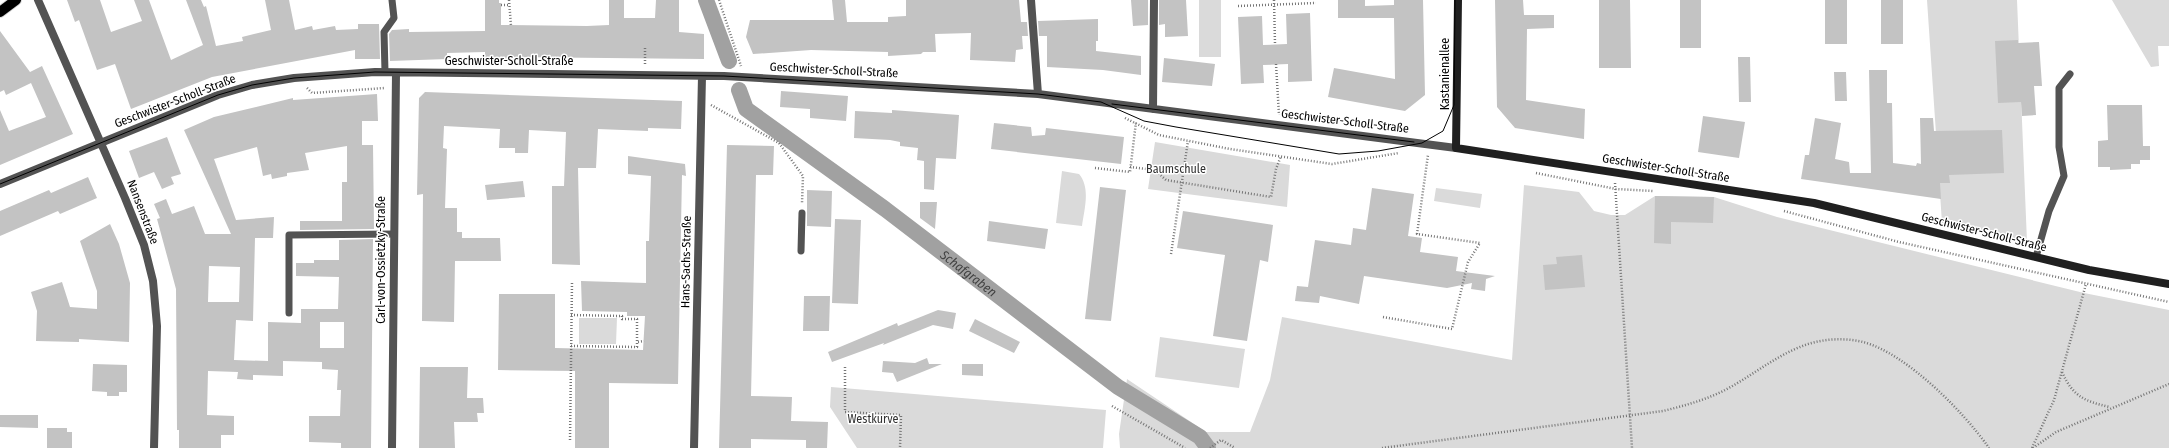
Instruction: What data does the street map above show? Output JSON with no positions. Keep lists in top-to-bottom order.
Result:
{
  "streets": {
    "street": [
      "Geschwister-Scholl-Straße",
      "Kastanienallee",
      "Nansenstraße",
      "Carl-von-Ossietzky-Straße",
      "Hans-Sachs-Straße"
    ]
  },
  "crossings": [
    ["Geschwister-Scholl-Straße", "Kastanienallee"],
    ["Geschwister-Scholl-Straße", "Nansenstraße"],
    ["Geschwister-Scholl-Straße", "Carl-von-Ossietzky-Straße"],
    ["Geschwister-Scholl-Straße", "Hans-Sachs-Straße"]
  ],
  "water": ["Schafgraben"],
  "parks": ["Baumschule", "Westkurve"]
}
